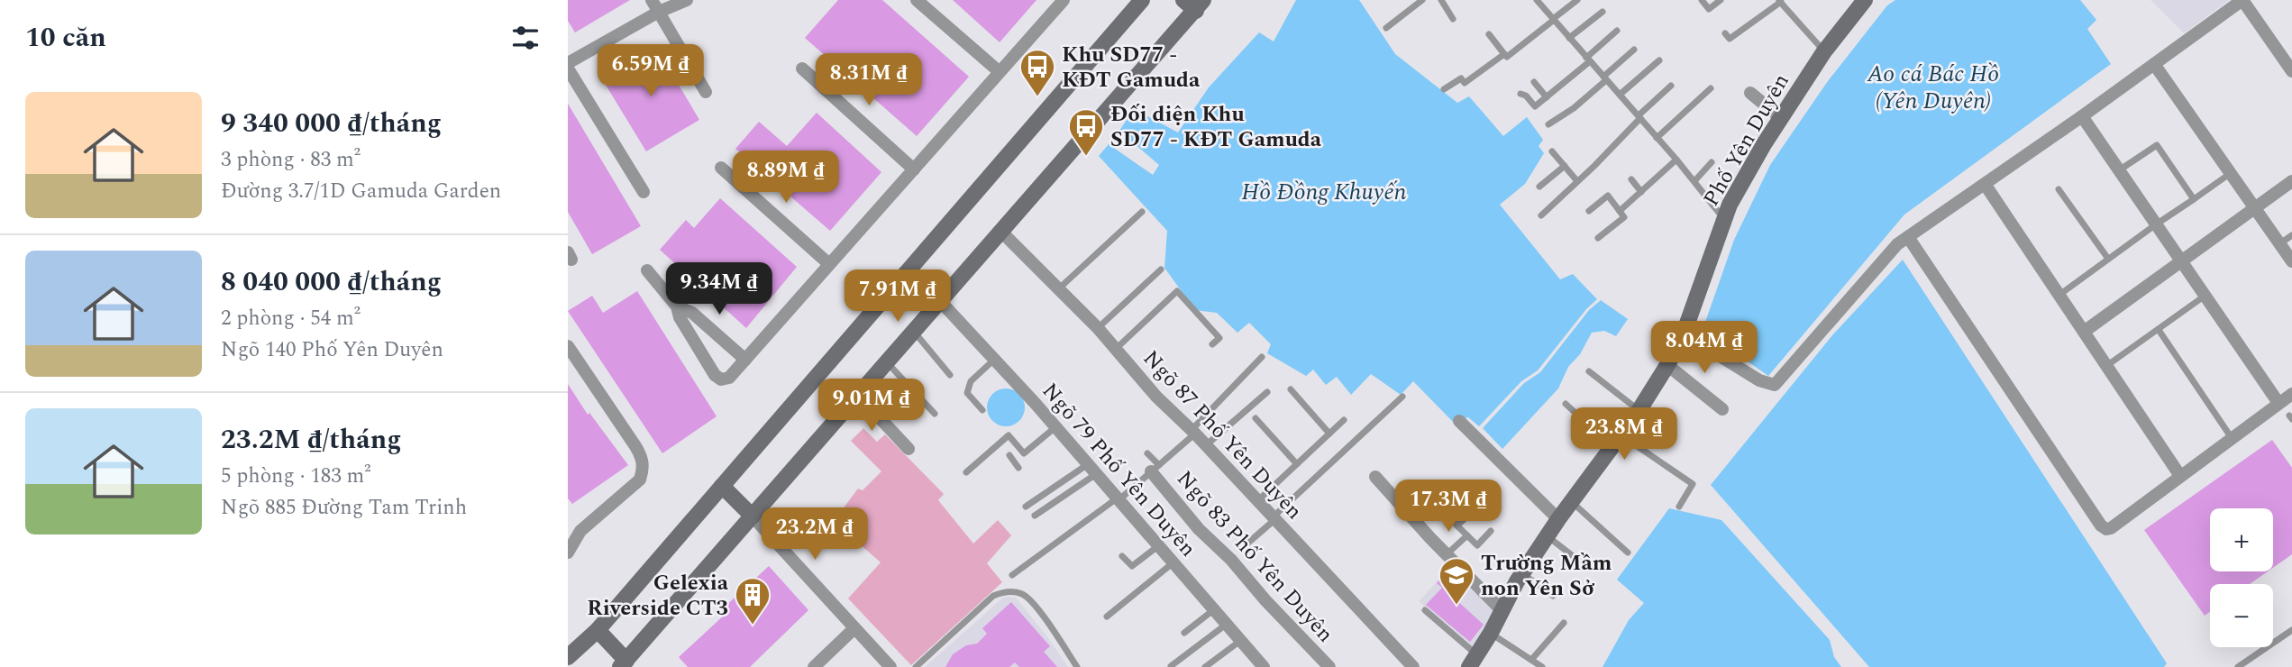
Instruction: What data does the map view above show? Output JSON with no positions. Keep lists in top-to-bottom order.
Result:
{
  "streets": {
    "street": [
      "Phố Yên Duyên",
      "Ngõ 87 Phố Yên Duyên",
      "Ngõ 79 Phố Yên Duyên",
      "Ngõ 83 Phố Yên Duyên"
    ]
  },
  "water": ["Ao cá Bác Hồ (Yên Duyên)", "Hồ Đồng Khuyến"],
  "places": {
    "bus stop": ["Khu SD77 - KĐT Gamuda", "Đối diện Khu SD77 - KĐT Gamuda"],
    "school or university": ["Trường Mầm non Yên Sở"],
    "building": ["Gelexia Riverside CT3"]
  },
  "page": {
    "heading": "10 căn",
    "price": [
      "6.59M ₫",
      "8.31M ₫",
      "8.89M ₫",
      "9.34M ₫",
      "7.91M ₫",
      "8.04M ₫",
      "9.01M ₫",
      "23.8M ₫",
      "17.3M ₫",
      "23.2M ₫"
    ],
    "list": [
      {
        "name": "9 340 000 ₫/tháng",
        "note": "3 phòng · 83 m² · Đường 3.7/1D Gamuda Garden"
      },
      {
        "name": "8 040 000 ₫/tháng",
        "note": "2 phòng · 54 m² · Ngõ 140 Phố Yên Duyên"
      },
      {
        "name": "23.2M ₫/tháng",
        "note": "5 phòng · 183 m² · Ngõ 885 Đường Tam Trinh"
      }
    ],
    "map_buttons": ["+", "−"]
  }
}
